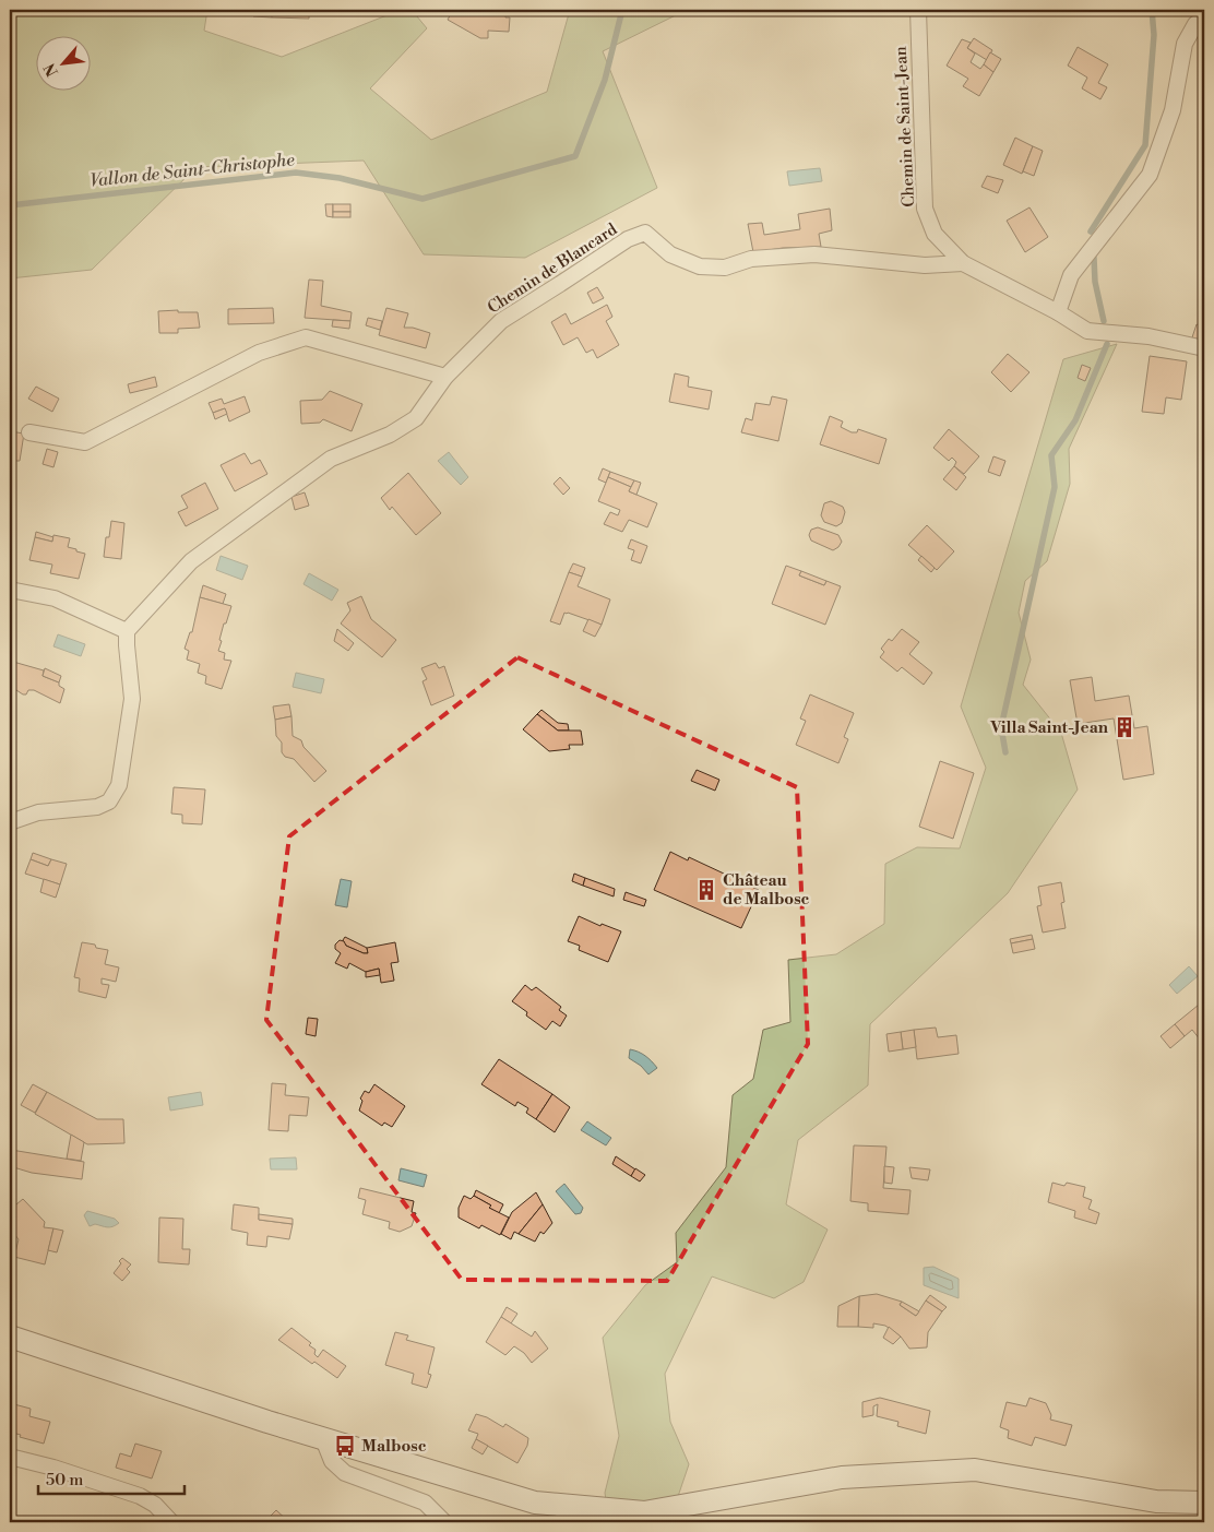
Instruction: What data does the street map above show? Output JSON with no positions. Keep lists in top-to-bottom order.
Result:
{
  "streets": {
    "street": ["Chemin de Saint-Jean", "Chemin de Blancard"]
  },
  "crossings": [
    ["Chemin de Saint-Jean", "Chemin de Blancard"]
  ],
  "water": ["Vallon de Saint-Christophe"],
  "places": {
    "building": ["Villa Saint-Jean", "Château de Malbosc"],
    "bus stop": ["Malbosc"]
  },
  "scale_bar": "50 m",
  "north": "bottom left"
}
